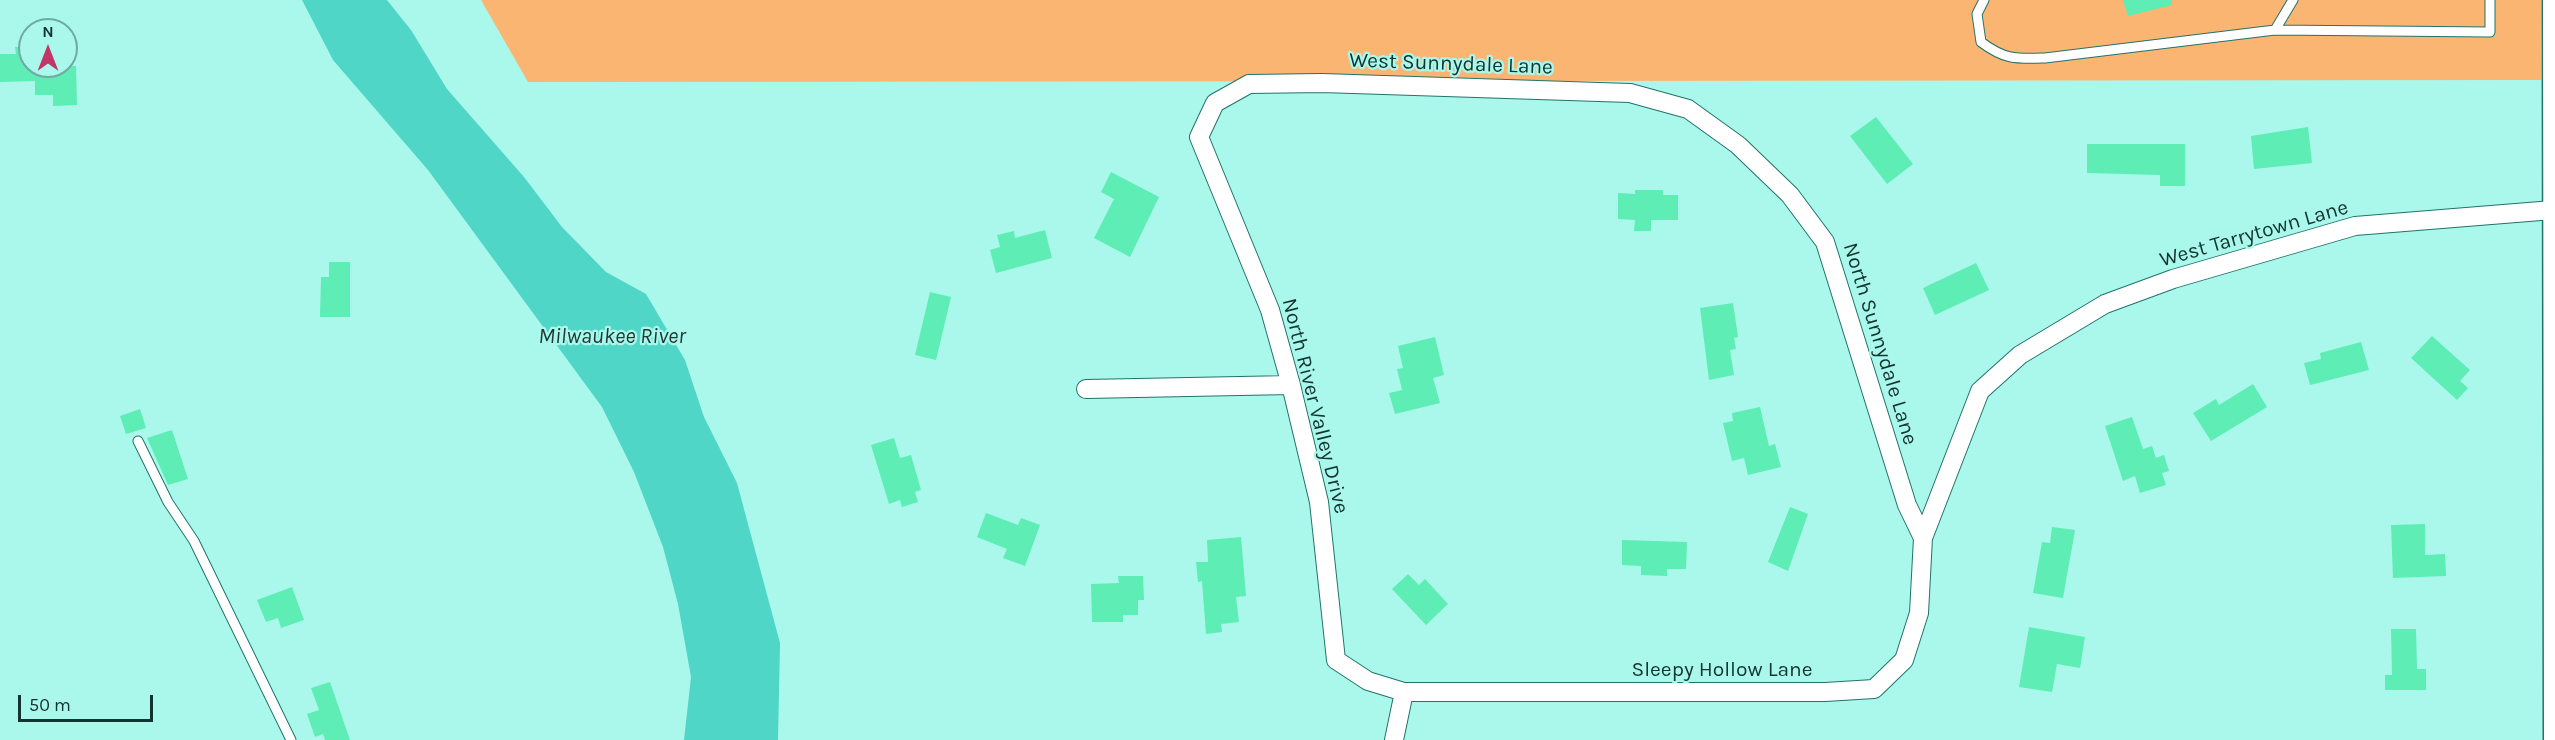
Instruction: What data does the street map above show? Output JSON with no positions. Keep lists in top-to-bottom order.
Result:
{
  "streets": {
    "street": [
      "West Sunnydale Lane",
      "West Tarrytown Lane",
      "North Sunnydale Lane",
      "North River Valley Drive",
      "Sleepy Hollow Lane"
    ]
  },
  "crossings": [
    ["West Sunnydale Lane", "North Sunnydale Lane"],
    ["West Sunnydale Lane", "North River Valley Drive"],
    ["West Tarrytown Lane", "North Sunnydale Lane"],
    ["West Tarrytown Lane", "Sleepy Hollow Lane"],
    ["North Sunnydale Lane", "Sleepy Hollow Lane"],
    ["North River Valley Drive", "Sleepy Hollow Lane"]
  ],
  "water": ["Milwaukee River"],
  "scale_bar": "50 m",
  "north": "top"
}
